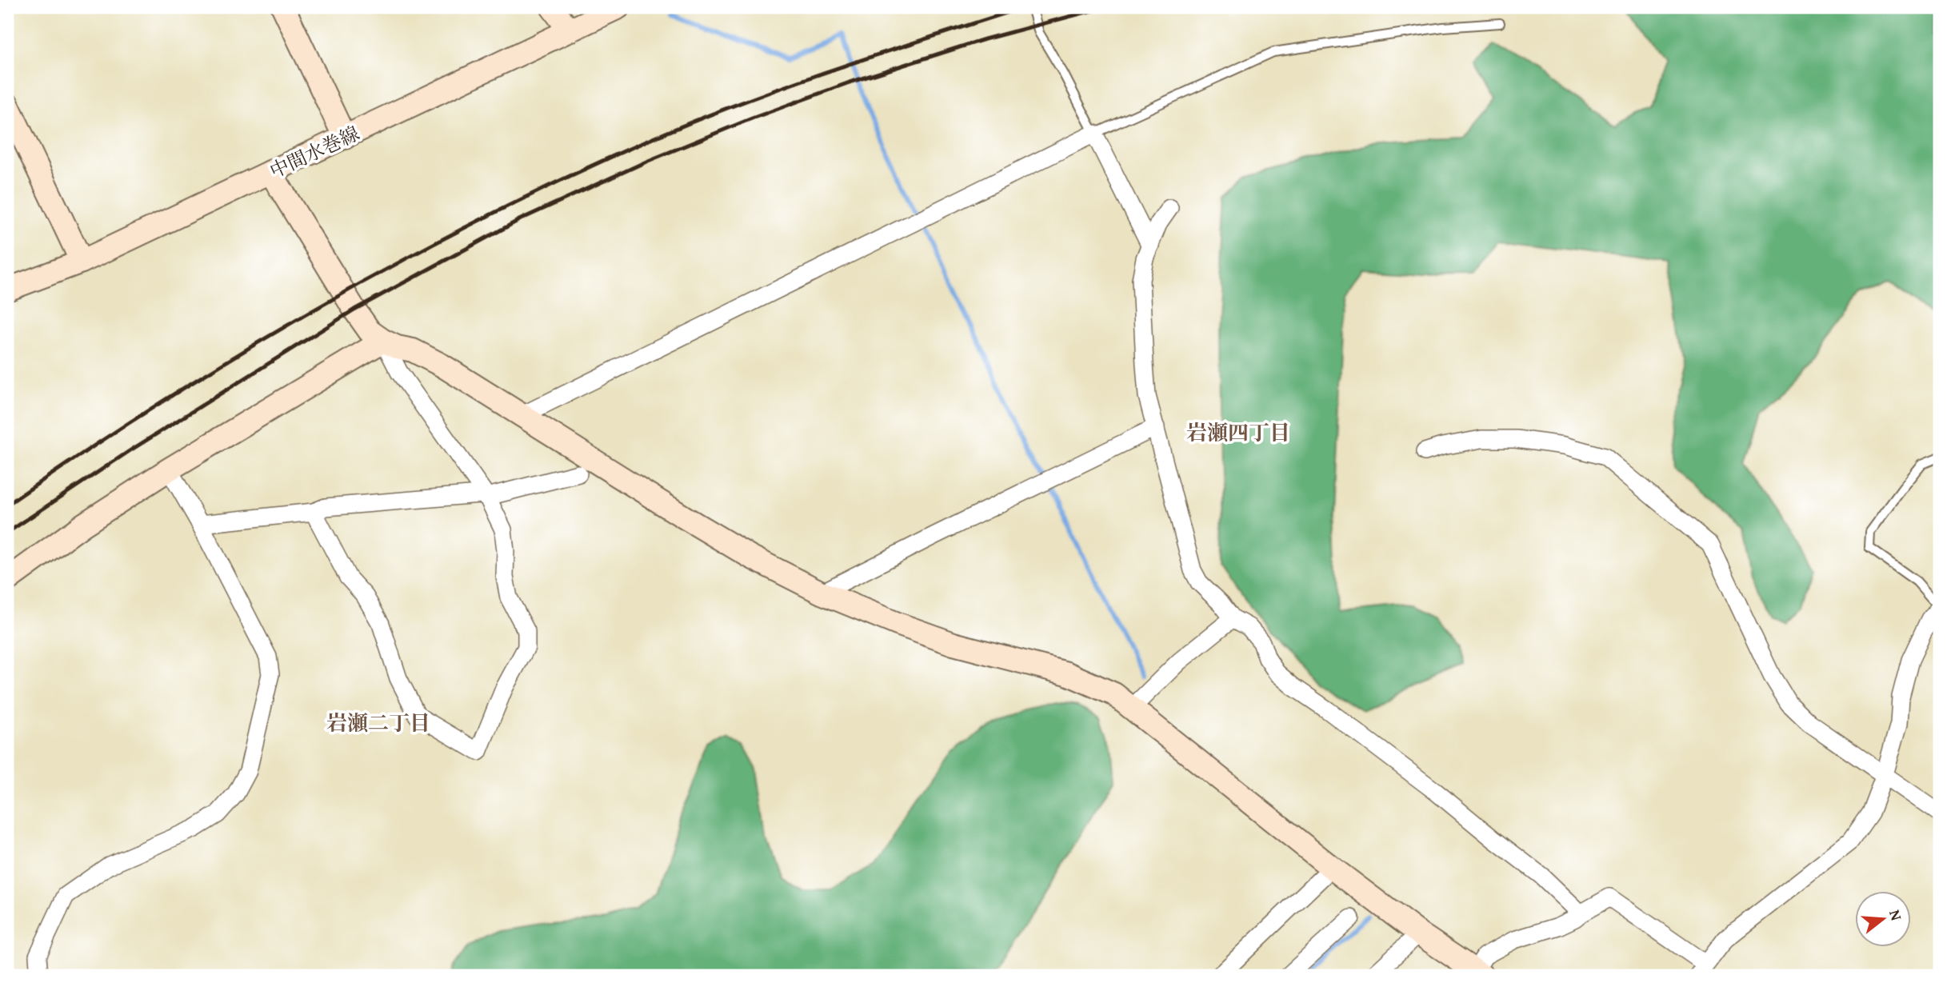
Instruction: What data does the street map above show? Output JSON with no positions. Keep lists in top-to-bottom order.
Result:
{
  "streets": {
    "street": ["中間水巻線"]
  },
  "districts": ["岩瀬四丁目", "岩瀬二丁目"],
  "north": "right"
}
